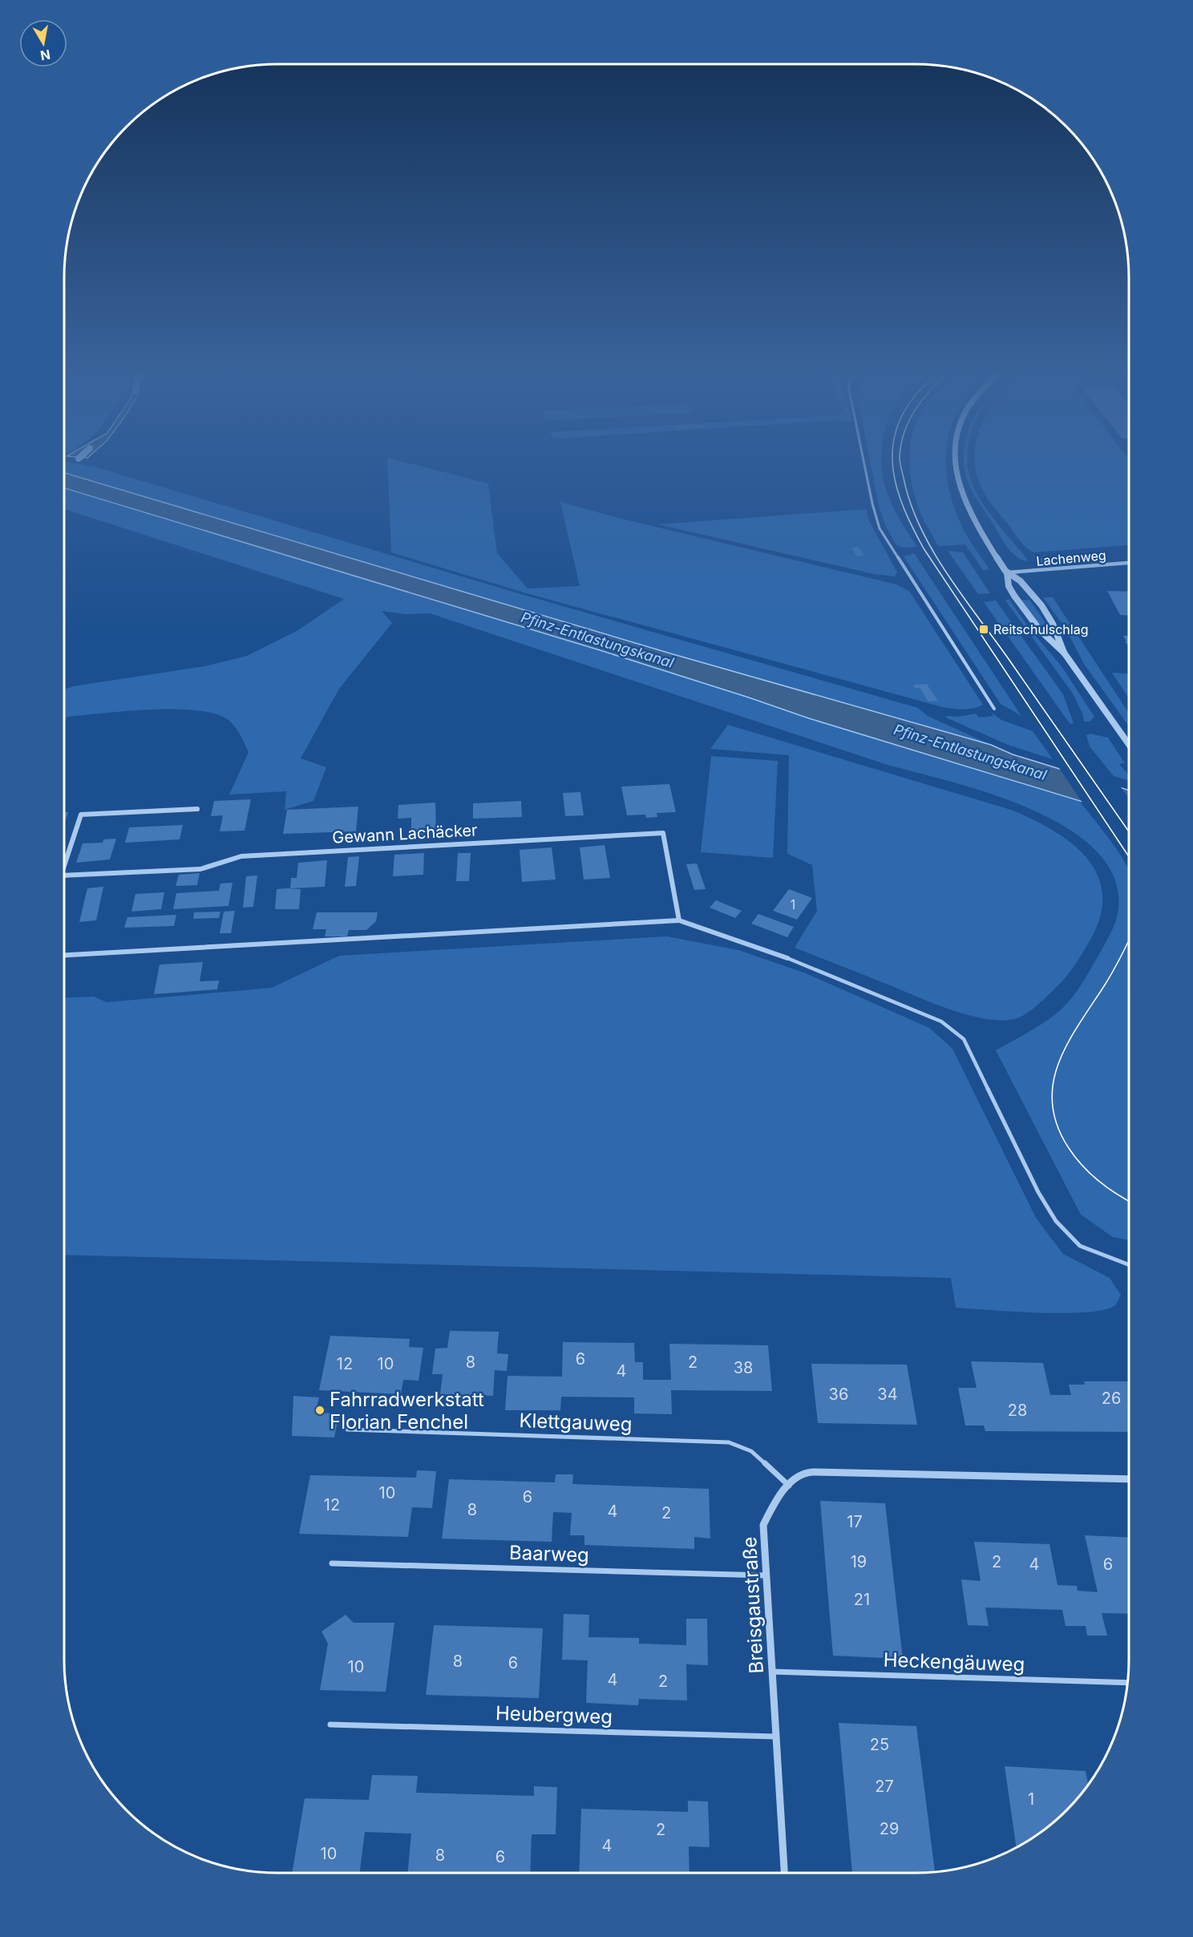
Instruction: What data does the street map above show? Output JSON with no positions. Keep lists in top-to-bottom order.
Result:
{
  "streets": {
    "street": ["Lachenweg", "Gewann Lachäcker", "Breisgaustraße"],
    "lane": [
      "Klettgauweg",
      "Baarweg",
      "Heckengäuweg",
      "Heubergweg"
    ]
  },
  "crossings": [
    ["Klettgauweg", "Breisgaustraße"],
    ["Baarweg", "Breisgaustraße"],
    ["Breisgaustraße", "Heckengäuweg"],
    ["Breisgaustraße", "Heubergweg"]
  ],
  "water": ["Pfinz-Entlastungskanal"],
  "places": {
    "transit": ["Reitschulschlag"],
    "other": ["Fahrradwerkstatt Florian Fenchel"]
  },
  "house_numbers": [
    "1",
    "6",
    "8",
    "2",
    "12",
    "10",
    "38",
    "4",
    "36",
    "34",
    "26",
    "28",
    "10",
    "6",
    "12",
    "8",
    "4",
    "2",
    "17",
    "19",
    "2",
    "4",
    "6",
    "21",
    "8",
    "6",
    "10",
    "4",
    "2",
    "25",
    "27",
    "1",
    "29",
    "2",
    "4",
    "10",
    "8",
    "6"
  ],
  "north": "bottom"
}
